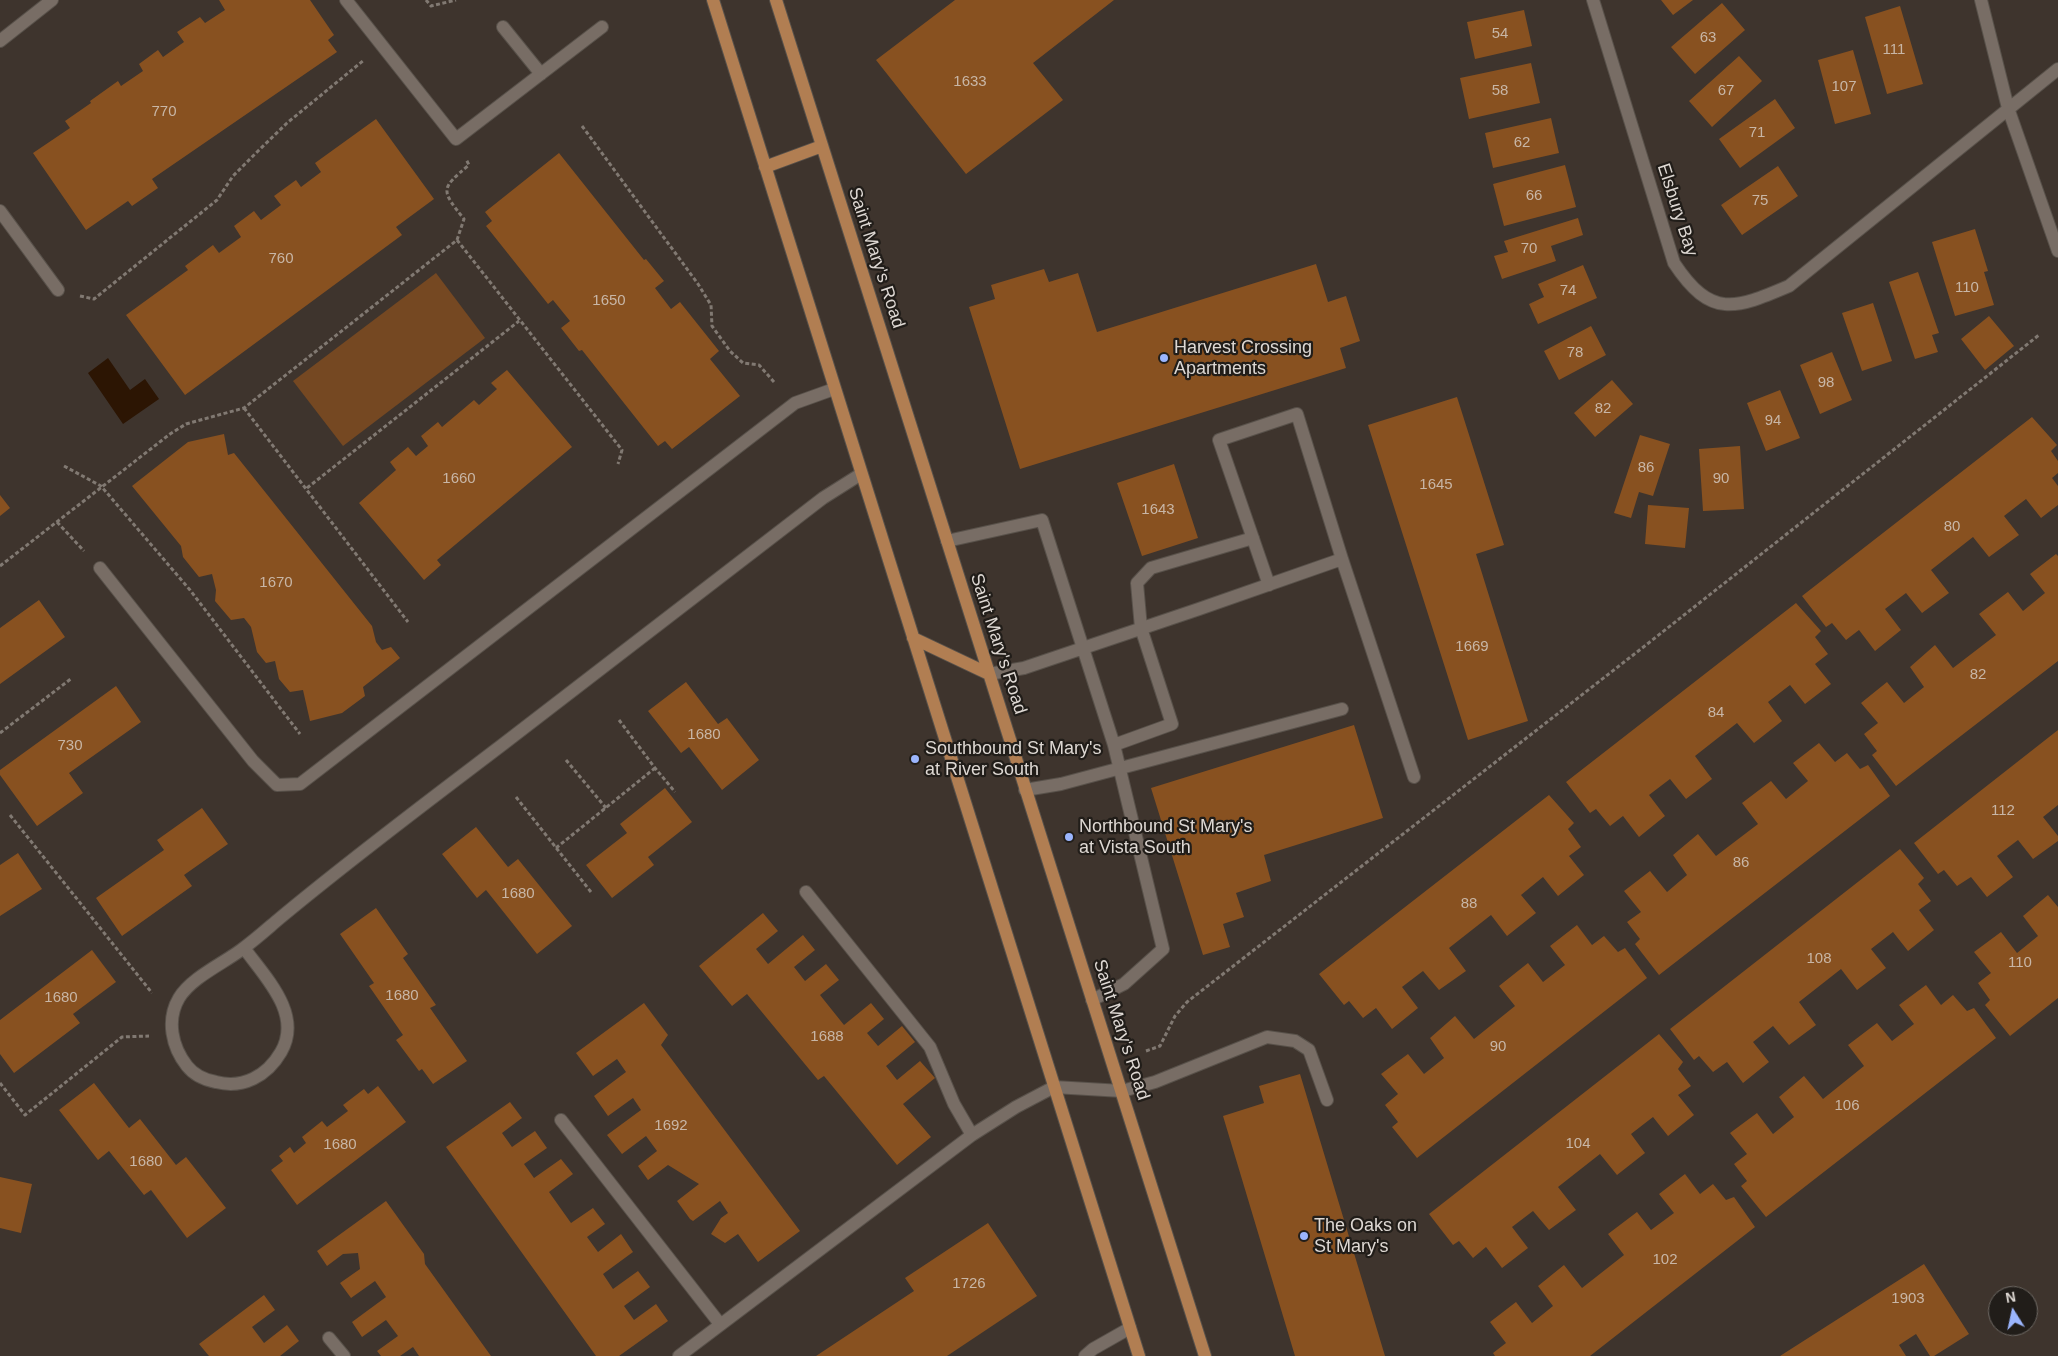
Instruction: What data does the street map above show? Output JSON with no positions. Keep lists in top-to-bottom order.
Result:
{
  "streets": {
    "main road": ["Saint Mary's Road"],
    "street": ["Elsbury Bay"]
  },
  "places": [
    "Harvest Crossing Apartments",
    "Southbound St Mary's at River South",
    "Northbound St Mary's at Vista South",
    "The Oaks on St Mary's"
  ],
  "house_numbers": [
    "54",
    "63",
    "111",
    "1633",
    "107",
    "58",
    "67",
    "770",
    "71",
    "62",
    "66",
    "75",
    "70",
    "760",
    "110",
    "74",
    "1650",
    "78",
    "98",
    "82",
    "94",
    "86",
    "1660",
    "90",
    "1645",
    "1643",
    "80",
    "1670",
    "1669",
    "82",
    "84",
    "1680",
    "730",
    "112",
    "86",
    "1680",
    "88",
    "108",
    "110",
    "1680",
    "1680",
    "1688",
    "90",
    "106",
    "1692",
    "104",
    "1680",
    "1680",
    "102",
    "1726",
    "1903"
  ],
  "north": "top"
}
